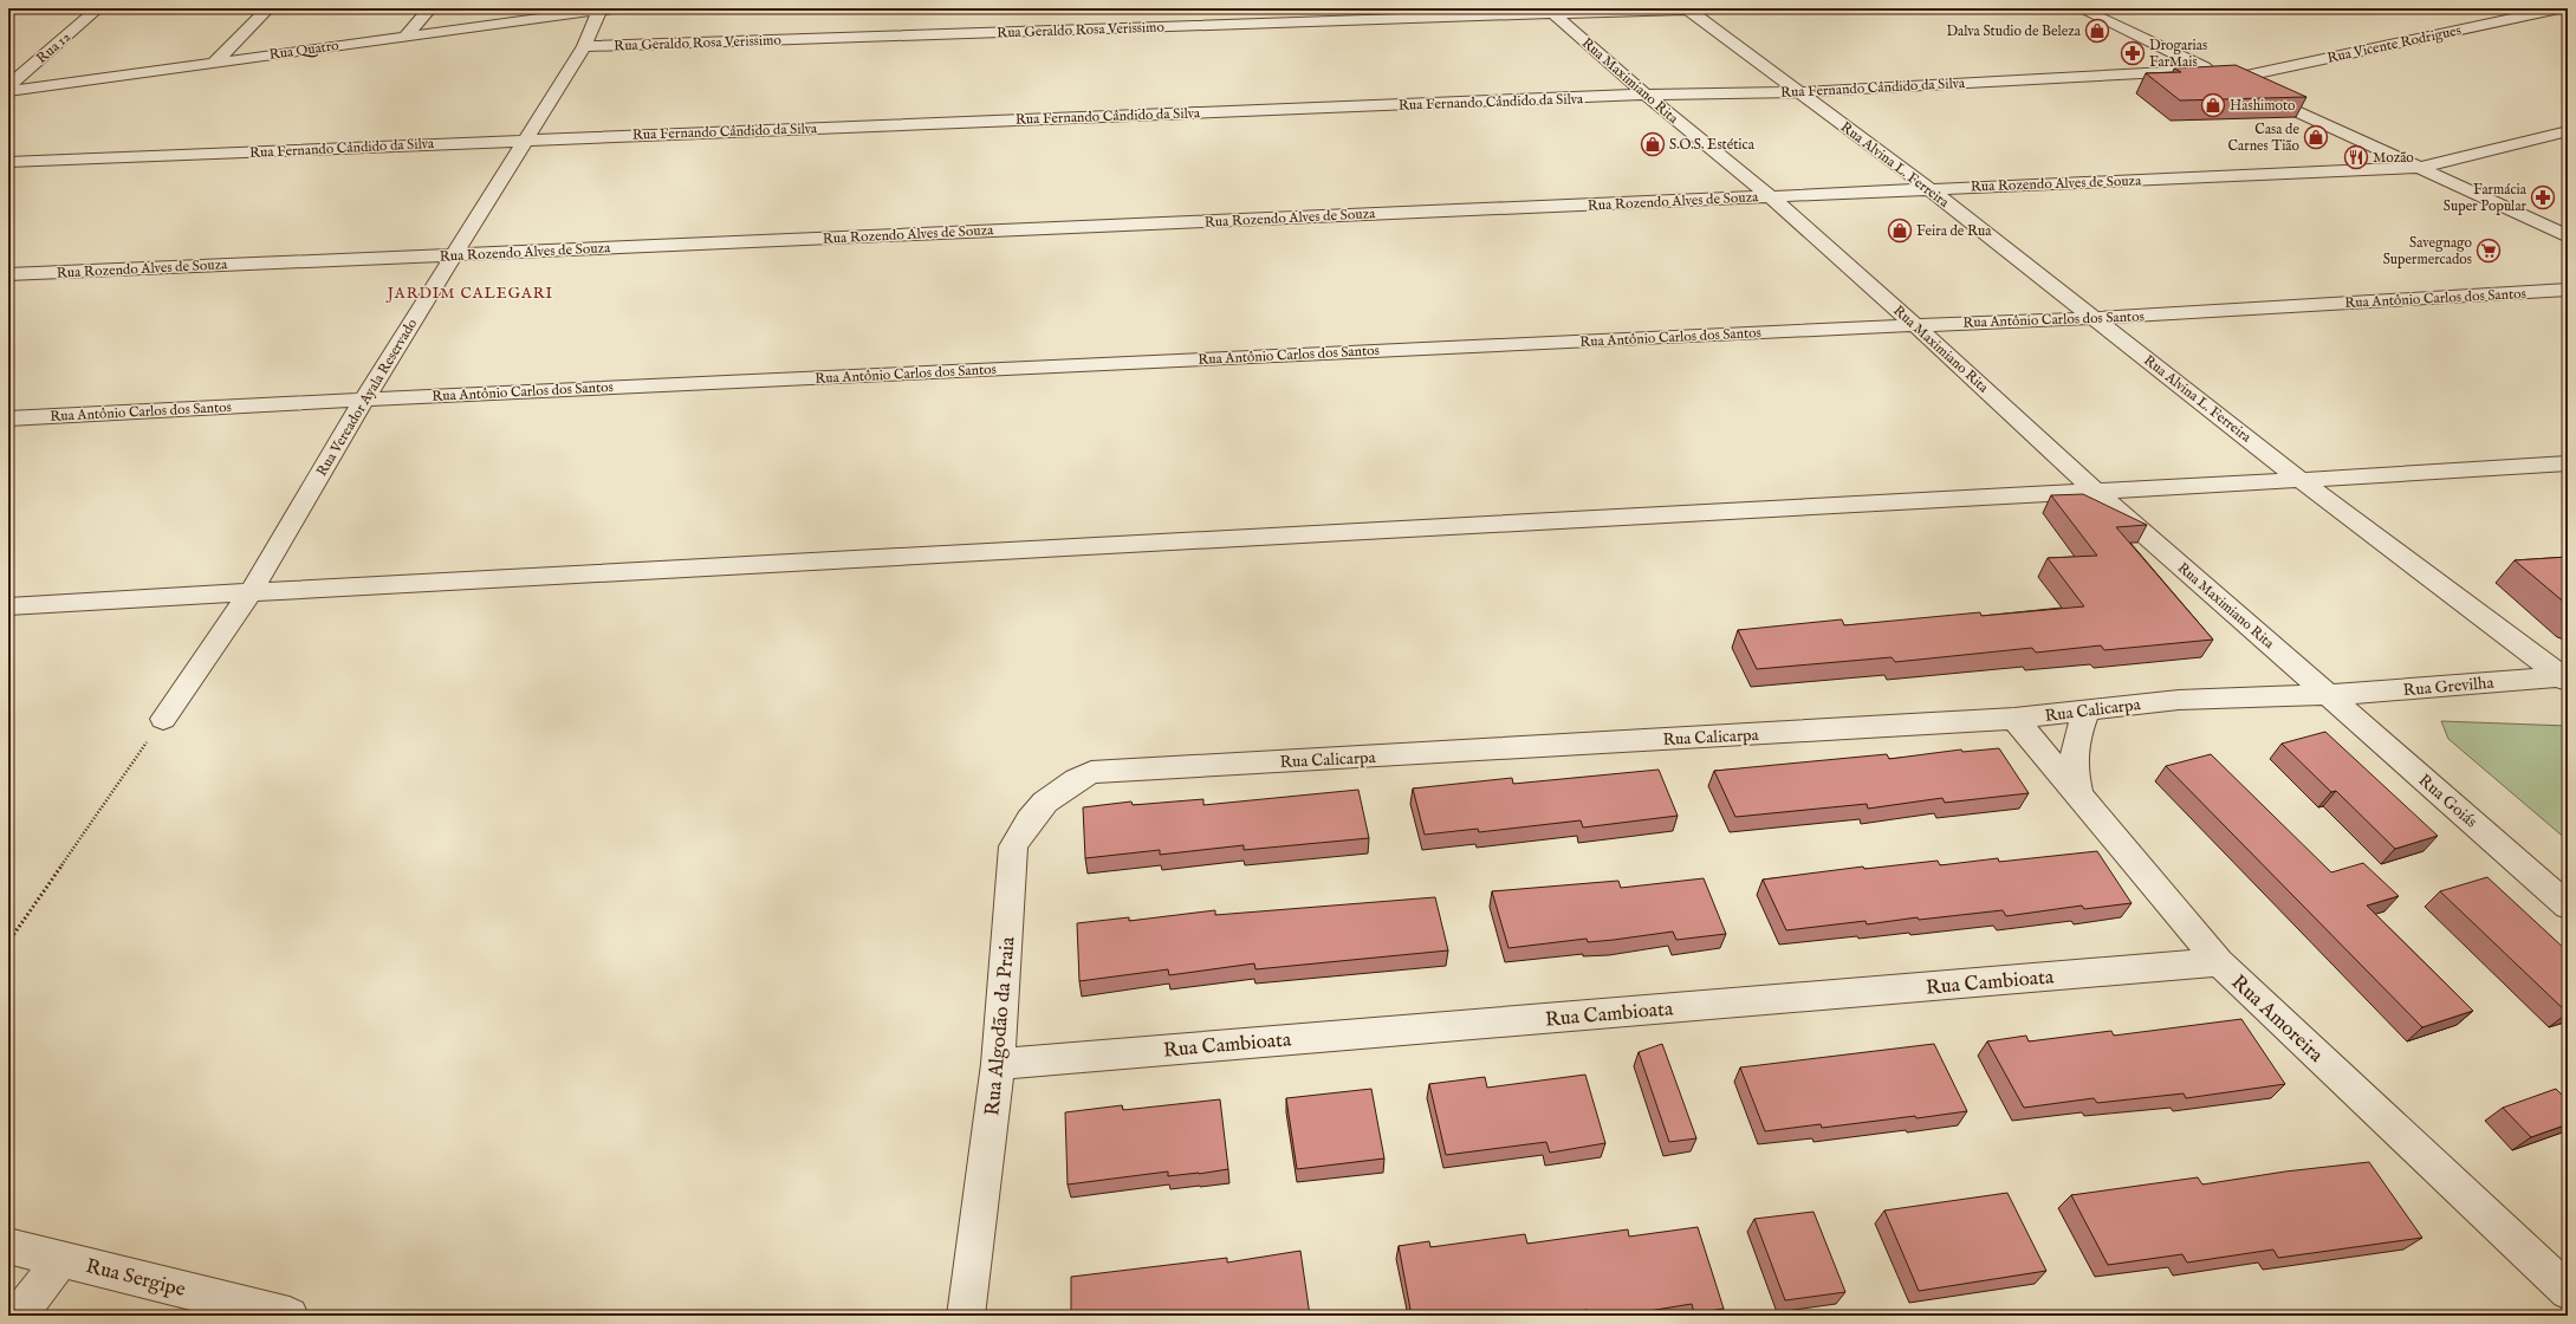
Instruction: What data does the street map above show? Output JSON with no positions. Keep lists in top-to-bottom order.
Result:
{
  "streets": {
    "street": [
      "Rua Geraldo Rosa Verissimo",
      "Rua Vicente Rodrigues",
      "Rua 12",
      "Rua Quatro",
      "Rua Maximiano Rita",
      "Rua Fernando Cândido da Silva",
      "Rua Alvina L. Ferreira",
      "Rua Rozendo Alves de Souza",
      "Rua Antônio Carlos dos Santos",
      "Rua Vereador Ayala Reservado",
      "Rua Grevilha",
      "Rua Calicarpa",
      "Rua Goiás",
      "Rua Cambioata",
      "Rua Amoreira",
      "Rua Algodão da Praia",
      "Rua Sergipe"
    ]
  },
  "crossings": [
    ["Rua Geraldo Rosa Verissimo", "Rua Maximiano Rita"],
    ["Rua Geraldo Rosa Verissimo", "Rua Alvina L. Ferreira"],
    ["Rua Geraldo Rosa Verissimo", "Rua Vereador Ayala Reservado"],
    ["Rua Quatro", "Rua Vereador Ayala Reservado"],
    ["Rua Maximiano Rita", "Rua Fernando Cândido da Silva"],
    ["Rua Maximiano Rita", "Rua Rozendo Alves de Souza"],
    ["Rua Maximiano Rita", "Rua Antônio Carlos dos Santos"],
    ["Rua Maximiano Rita", "Rua Grevilha"],
    ["Rua Maximiano Rita", "Rua Calicarpa"],
    ["Rua Maximiano Rita", "Rua Goiás"],
    ["Rua Fernando Cândido da Silva", "Rua Alvina L. Ferreira"],
    ["Rua Fernando Cândido da Silva", "Rua Vereador Ayala Reservado"],
    ["Rua Alvina L. Ferreira", "Rua Rozendo Alves de Souza"],
    ["Rua Alvina L. Ferreira", "Rua Antônio Carlos dos Santos"],
    ["Rua Rozendo Alves de Souza", "Rua Vereador Ayala Reservado"],
    ["Rua Antônio Carlos dos Santos", "Rua Vereador Ayala Reservado"],
    ["Rua Grevilha", "Rua Calicarpa"],
    ["Rua Grevilha", "Rua Goiás"],
    ["Rua Calicarpa", "Rua Goiás"],
    ["Rua Calicarpa", "Rua Amoreira"],
    ["Rua Calicarpa", "Rua Algodão da Praia"],
    ["Rua Cambioata", "Rua Amoreira"],
    ["Rua Cambioata", "Rua Algodão da Praia"]
  ],
  "districts": ["JARDIM CALEGARI"],
  "places": {
    "shop": [
      "Dalva Studio de Beleza",
      "Hashimoto",
      "Casa de Carnes Tião",
      "S.O.S. Estética",
      "Feira de Rua"
    ],
    "pharmacy": ["Drogarias FarMais", "Farmácia Super Popular"],
    "restaurant": ["Mozão"],
    "supermarket": ["Savegnago Supermercados"]
  }
}
